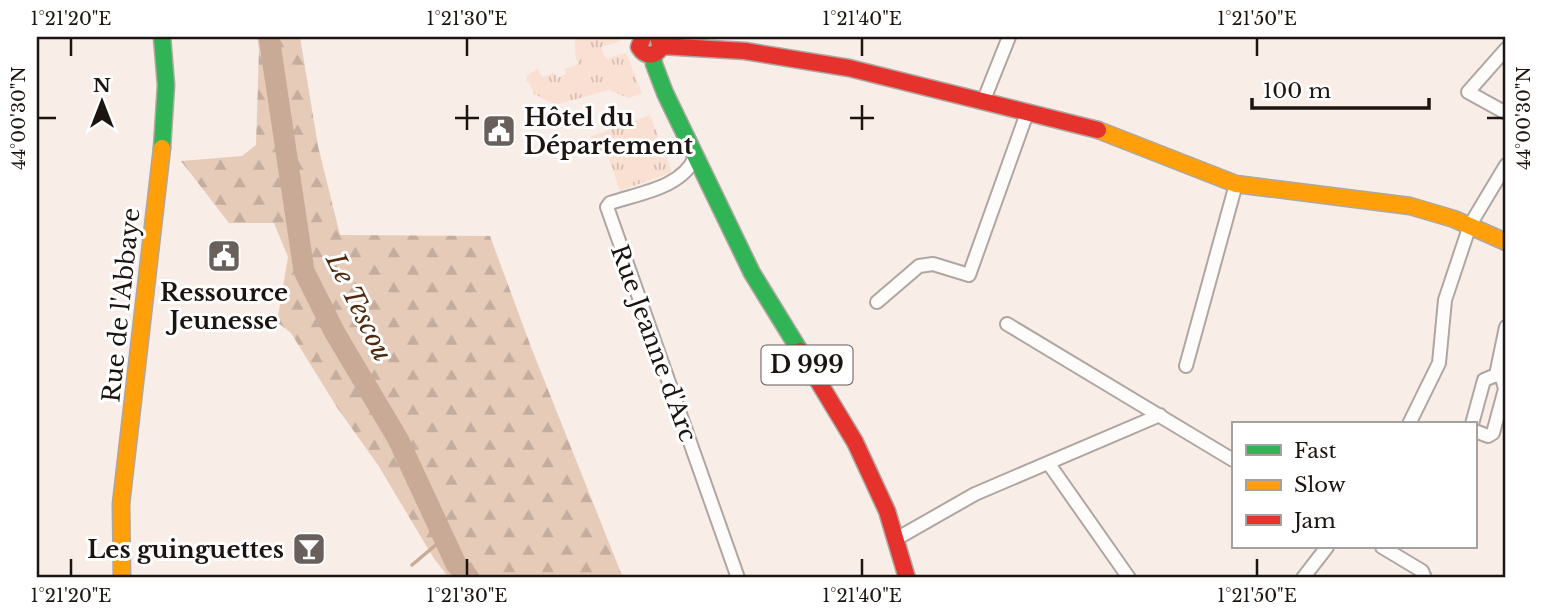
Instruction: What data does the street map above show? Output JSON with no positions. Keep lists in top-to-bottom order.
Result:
{
  "streets": {
    "main road": ["Rue de l'Abbaye", "D 999"],
    "street": ["Rue Jeanne d'Arc"]
  },
  "crossings": [
    ["Rue Jeanne d'Arc", "D 999"]
  ],
  "water": ["Le Tescou"],
  "places": {
    "public building": ["Hôtel du Département", "Ressource Jeunesse"],
    "bar": ["Les guinguettes"]
  },
  "legend": ["Fast", "Slow", "Jam"],
  "scale_bar": "100 m",
  "north": "top",
  "coordinates": [
    "1°21'20\"E",
    "1°21'30\"E",
    "1°21'40\"E",
    "1°21'50\"E",
    "44°00'30\"N"
  ]
}
